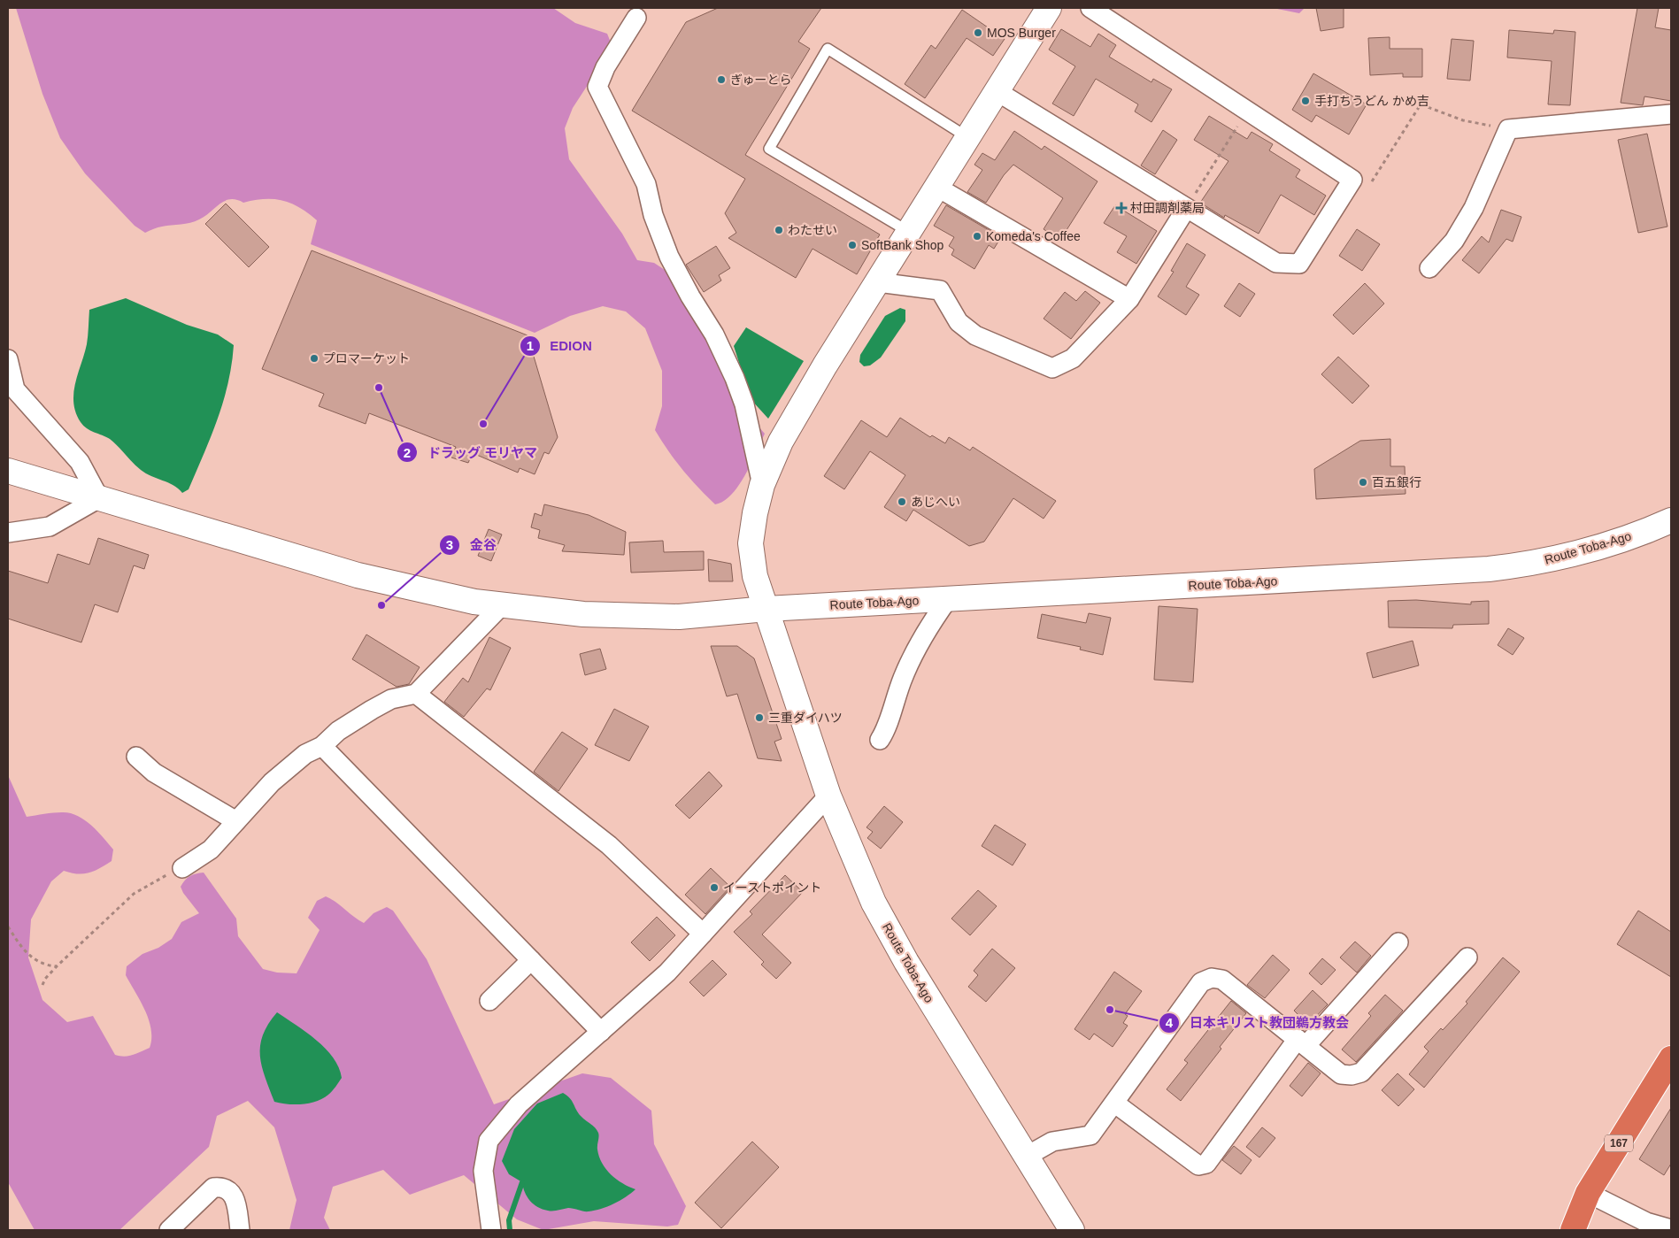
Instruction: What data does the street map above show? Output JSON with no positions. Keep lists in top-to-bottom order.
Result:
{
  "streets": {
    "highway": ["167"],
    "main road": ["Route Toba-Ago"]
  },
  "places": {
    "other": [
      "MOS Burger",
      "ぎゅーとら",
      "手打ちうどん かめ吉",
      "わたせい",
      "Komeda's Coffee",
      "SoftBank Shop",
      "プロマーケット",
      "ドラッグ モリヤマ",
      "EDION",
      "百五銀行",
      "あじへい",
      "金谷",
      "三重ダイハツ",
      "イーストポイント",
      "日本キリスト教団鵜方教会"
    ],
    "health": ["村田調剤薬局"]
  }
}
